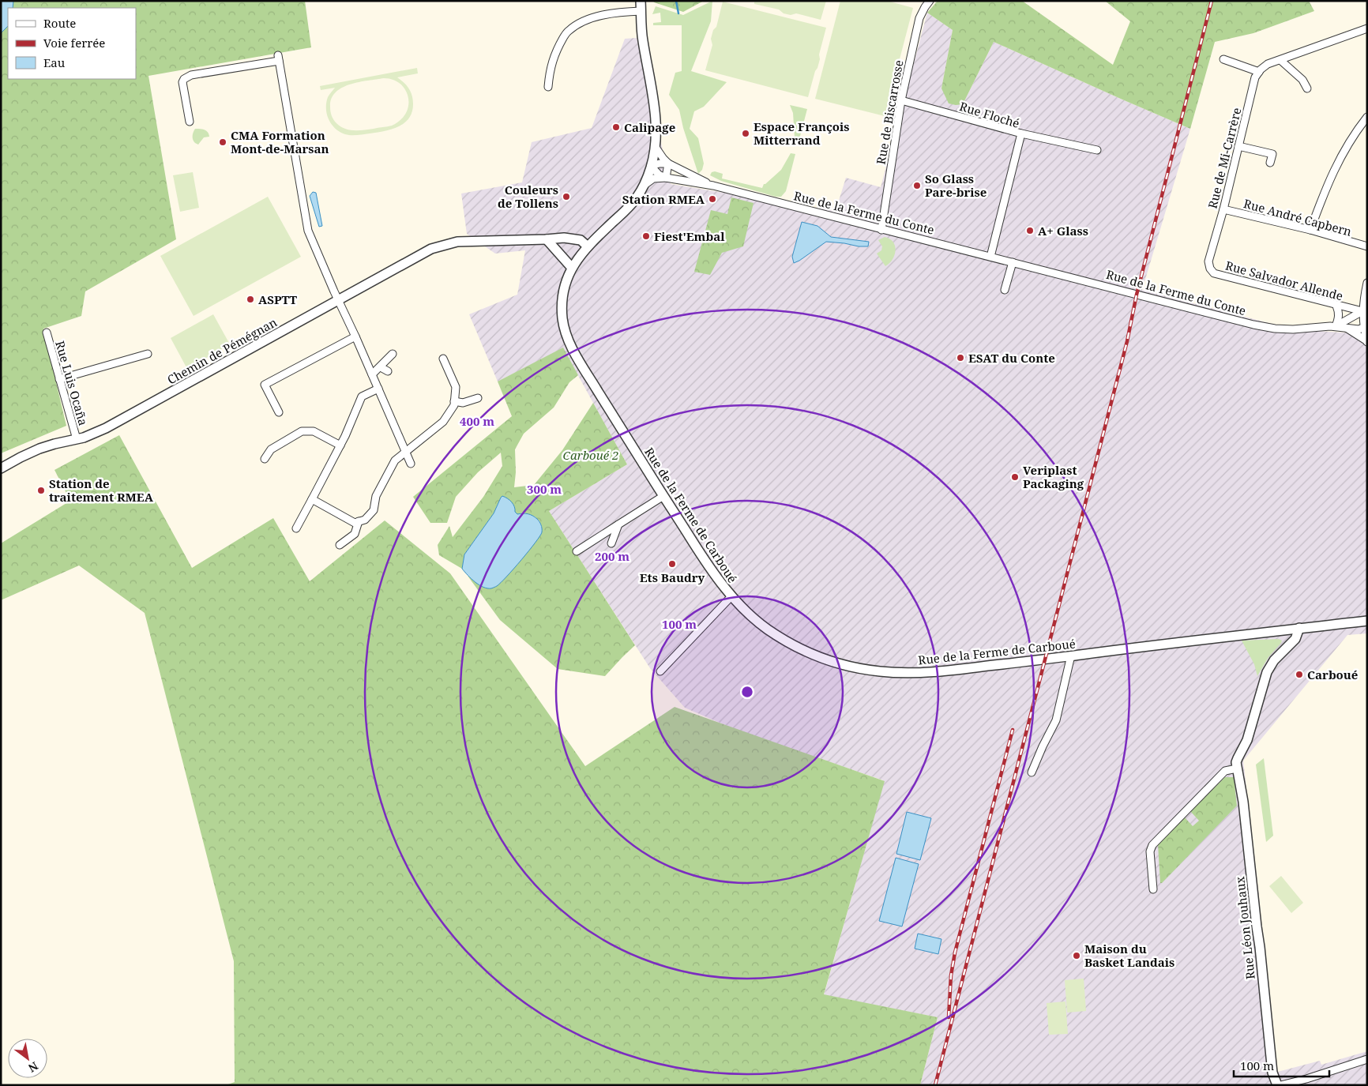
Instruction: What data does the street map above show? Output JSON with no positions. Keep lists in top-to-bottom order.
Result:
{
  "streets": {
    "street": [
      "Rue de Biscarrosse",
      "Rue Floché",
      "Rue de Mi-Carrère",
      "Rue de la Ferme du Conte",
      "Rue André Capbern",
      "Rue Salvador Allende",
      "Chemin de Pémégnan",
      "Rue Luis Ocaña",
      "Rue de la Ferme de Carboué",
      "Rue Léon Jouhaux"
    ]
  },
  "crossings": [
    ["Rue de Biscarrosse", "Rue Floché"],
    ["Rue de Biscarrosse", "Rue de la Ferme du Conte"],
    ["Rue Floché", "Rue de la Ferme du Conte"],
    ["Rue de Mi-Carrère", "Rue André Capbern"],
    ["Rue de Mi-Carrère", "Rue Salvador Allende"],
    ["Rue de la Ferme du Conte", "Rue Salvador Allende"],
    ["Rue de la Ferme du Conte", "Rue de la Ferme de Carboué"],
    ["Chemin de Pémégnan", "Rue Luis Ocaña"],
    ["Chemin de Pémégnan", "Rue de la Ferme de Carboué"]
  ],
  "parks": ["Carboué 2"],
  "places": [
    "Calipage",
    "Espace François Mitterrand",
    "CMA Formation Mont-de-Marsan",
    "So Glass Pare-brise",
    "Couleurs de Tollens",
    "Station RMEA",
    "A+ Glass",
    "Fiest'Embal",
    "ASPTT",
    "ESAT du Conte",
    "Veriplast Packaging",
    "Station de traitement RMEA",
    "Ets Baudry",
    "Carboué",
    "Maison du Basket Landais"
  ],
  "legend": ["Route", "Voie ferrée", "Eau"],
  "scale_bar": "100 m",
  "north": "bottom right",
  "rings": [
    "400 m",
    "300 m",
    "200 m",
    "100 m"
  ]
}
